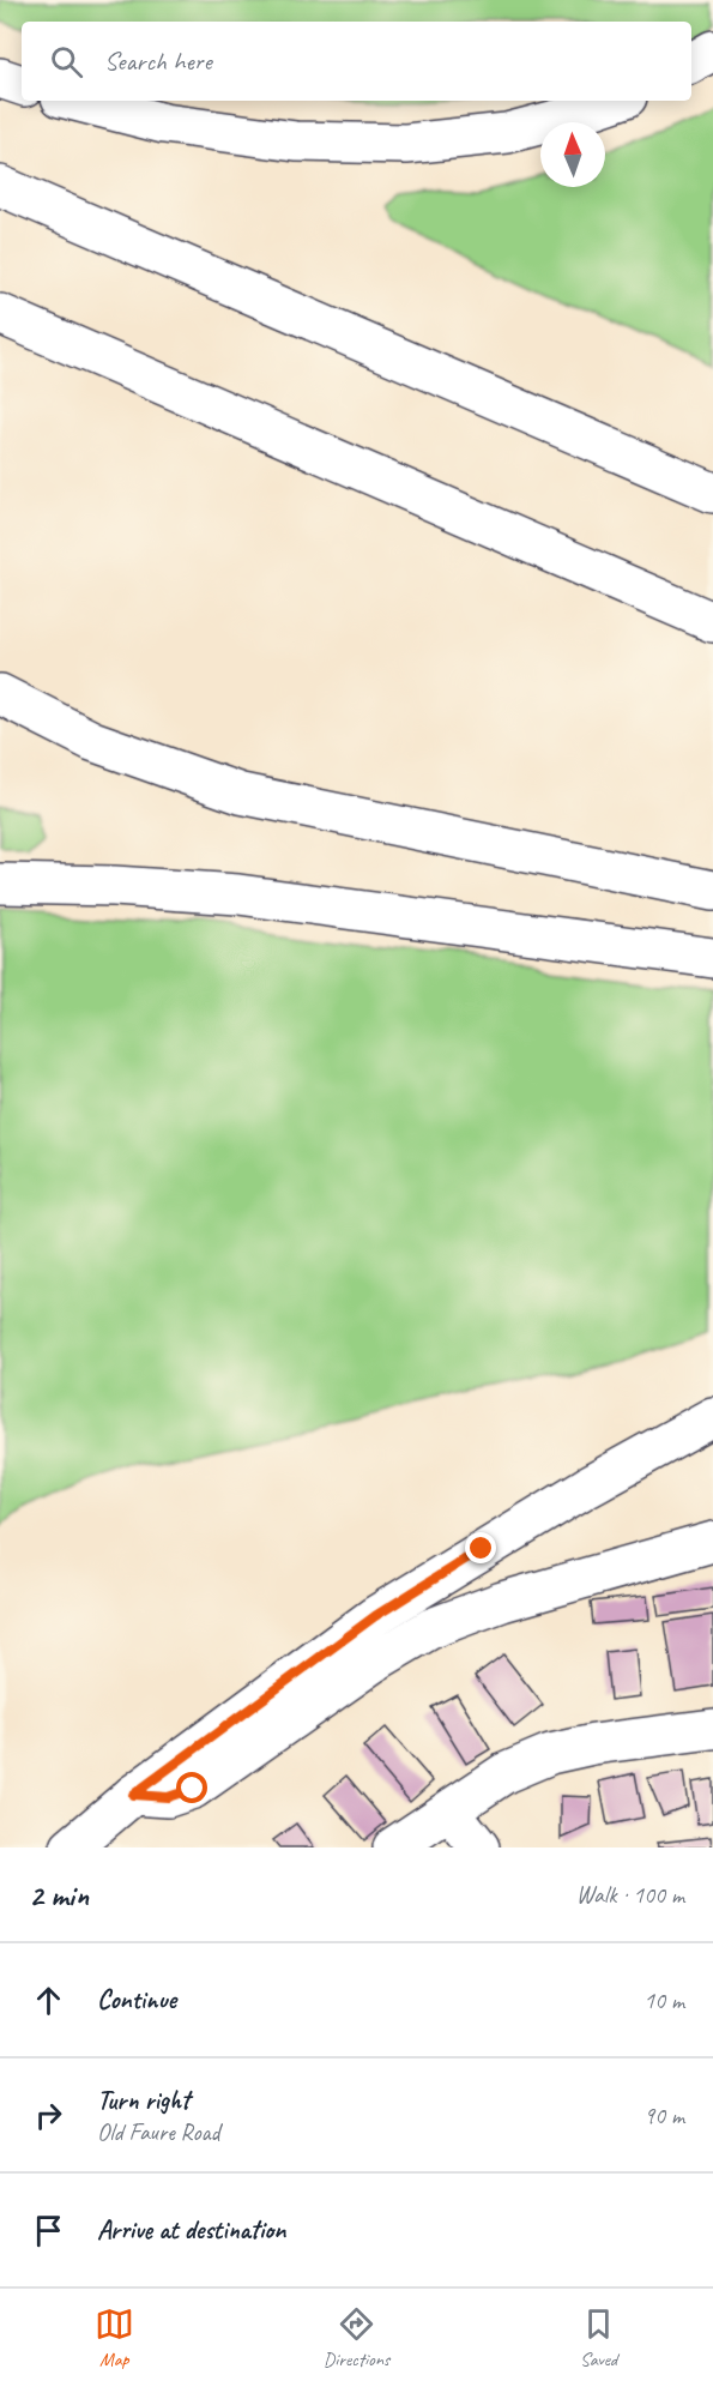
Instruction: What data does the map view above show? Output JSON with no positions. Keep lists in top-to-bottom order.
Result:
{
  "north": "top",
  "page": {
    "search": "Search here",
    "heading": ["2 min", "Walk · 100 m"],
    "list": [
      ["Continue", "10 m"],
      ["Turn right", "Old Faure Road", "90 m"],
      "Arrive at destination"
    ],
    "nav": ["Map", "Directions", "Saved"]
  }
}
